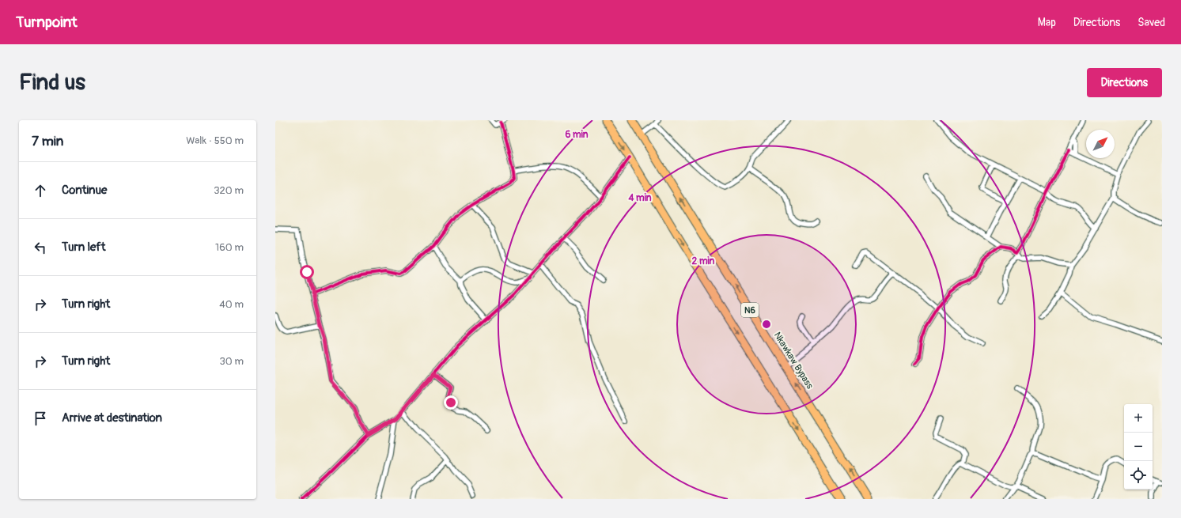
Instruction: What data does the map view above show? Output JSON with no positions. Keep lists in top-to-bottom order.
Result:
{
  "streets": {
    "highway": ["N6", "Nkawkaw Bypass"]
  },
  "north": "top right",
  "page": {
    "header": "Turnpoint",
    "nav": ["Map", "Directions", "Saved"],
    "buttons": "Directions",
    "title": "Find us",
    "heading": ["7 min", "Walk · 550 m"],
    "list": [
      ["Continue", "320 m"],
      ["Turn left", "160 m"],
      ["Turn right", "40 m"],
      ["Turn right", "30 m"],
      "Arrive at destination"
    ],
    "map_buttons": ["+", "−"]
  },
  "rings": ["6 min", "4 min", "2 min"]
}
